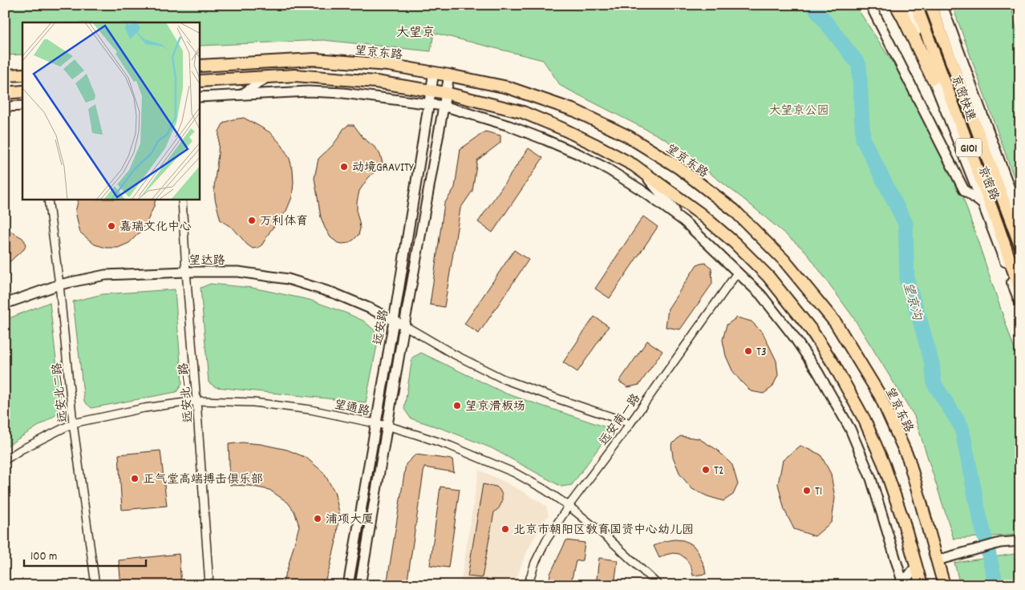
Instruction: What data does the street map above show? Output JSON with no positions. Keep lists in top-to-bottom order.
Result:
{
  "streets": {
    "main road": [
      "望京东路",
      "京密快速",
      "G101",
      "京密路"
    ],
    "street": [
      "望达路",
      "远安路",
      "远安北二路",
      "远安北一路",
      "望通路",
      "远安南一路"
    ]
  },
  "crossings": [
    ["望京东路", "远安路"],
    ["望达路", "远安路"],
    ["望达路", "远安北二路"],
    ["望达路", "远安北一路"],
    ["远安路", "望通路"],
    ["远安北二路", "望通路"],
    ["远安北一路", "望通路"],
    ["望通路", "远安南一路"]
  ],
  "districts": ["大望京"],
  "water": ["望京沟"],
  "parks": ["大望京公园"],
  "places": [
    "动境GRAVITY",
    "万利体育",
    "嘉瑞文化中心",
    "T3",
    "望京滑板场",
    "T2",
    "正气堂高端搏击俱乐部",
    "T1",
    "浦项大厦",
    "北京市朝阳区教育国资中心幼儿园"
  ],
  "scale_bar": "100 m"
}
